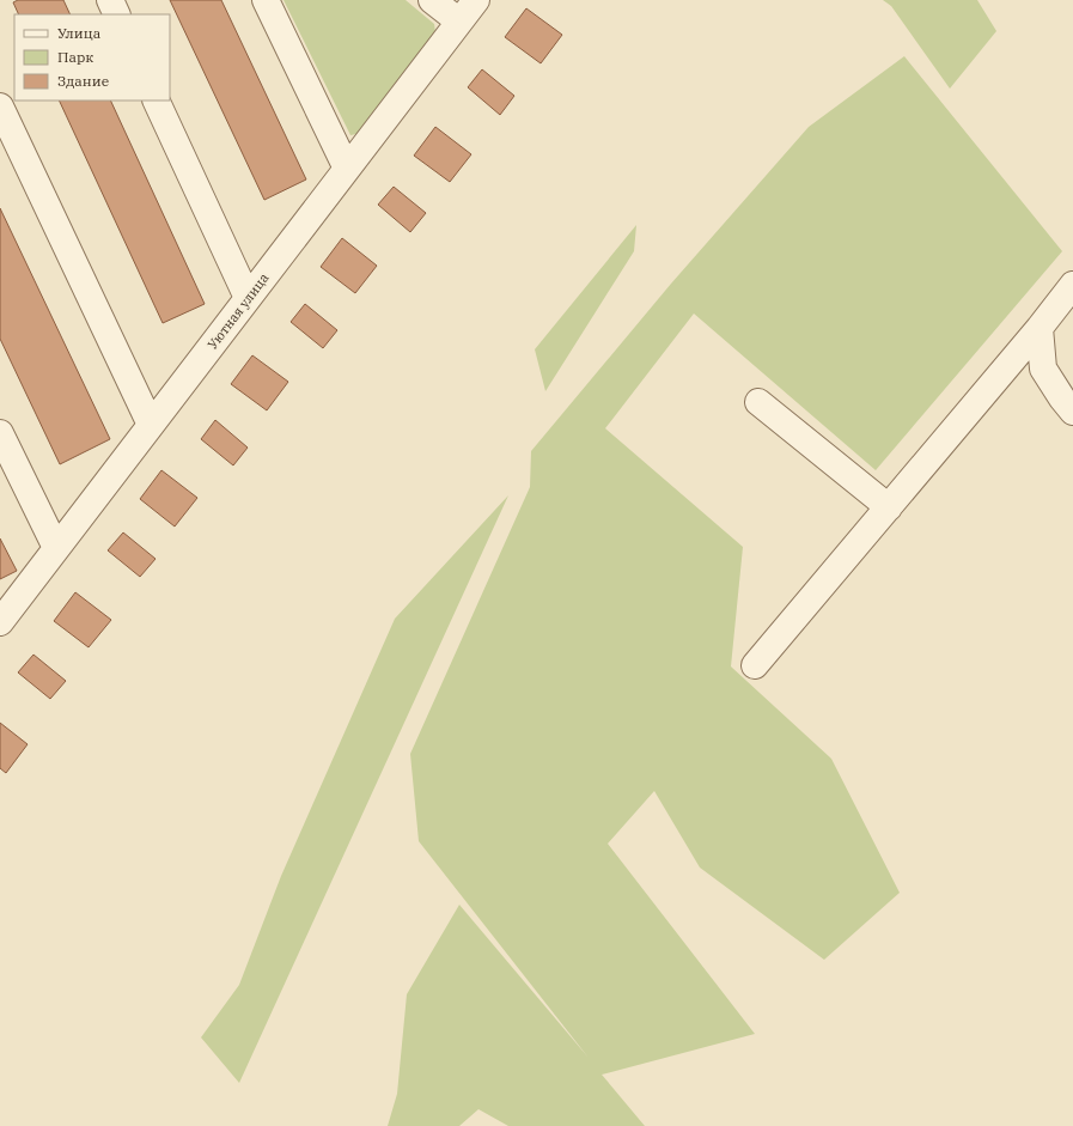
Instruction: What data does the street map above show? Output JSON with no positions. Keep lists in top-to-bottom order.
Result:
{
  "streets": {
    "street": ["Уютная улица"]
  },
  "legend": ["Улица", "Парк", "Здание"]
}
